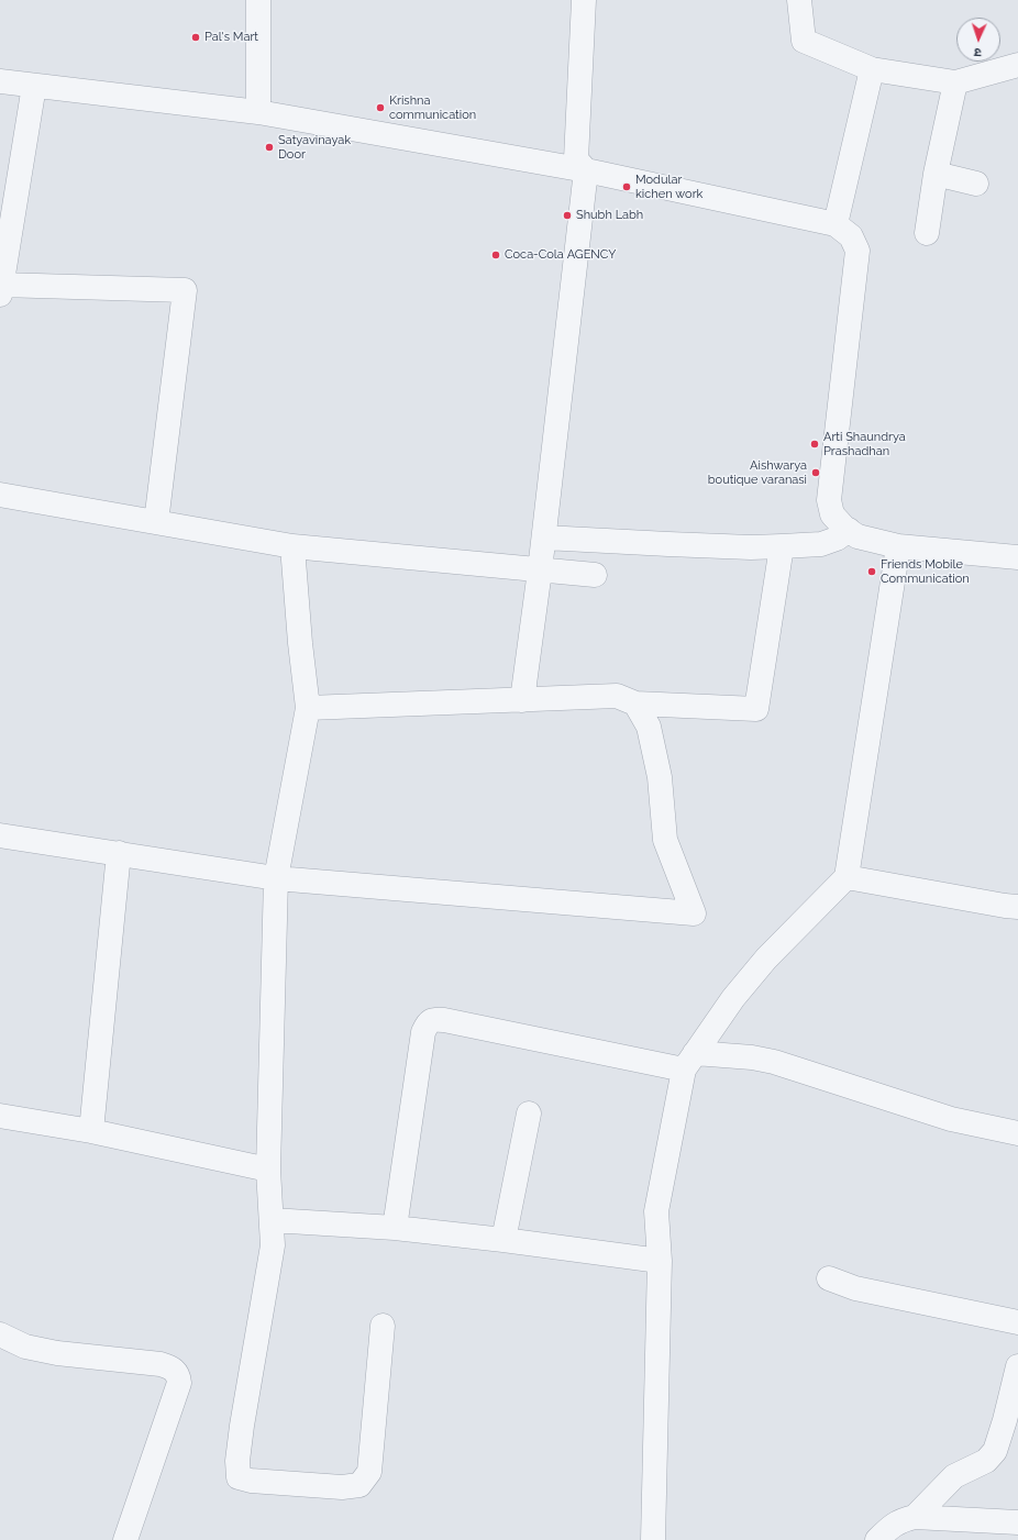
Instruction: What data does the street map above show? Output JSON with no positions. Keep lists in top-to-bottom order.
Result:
{
  "places": [
    "Pal's Mart",
    "Krishna communication",
    "Satyavinayak Door",
    "Modular kichen work",
    "Shubh Labh",
    "Coca-Cola AGENCY",
    "Arti Shaundrya Prashadhan",
    "Aishwarya boutique varanasi",
    "Friends Mobile Communication"
  ],
  "north": "bottom"
}
